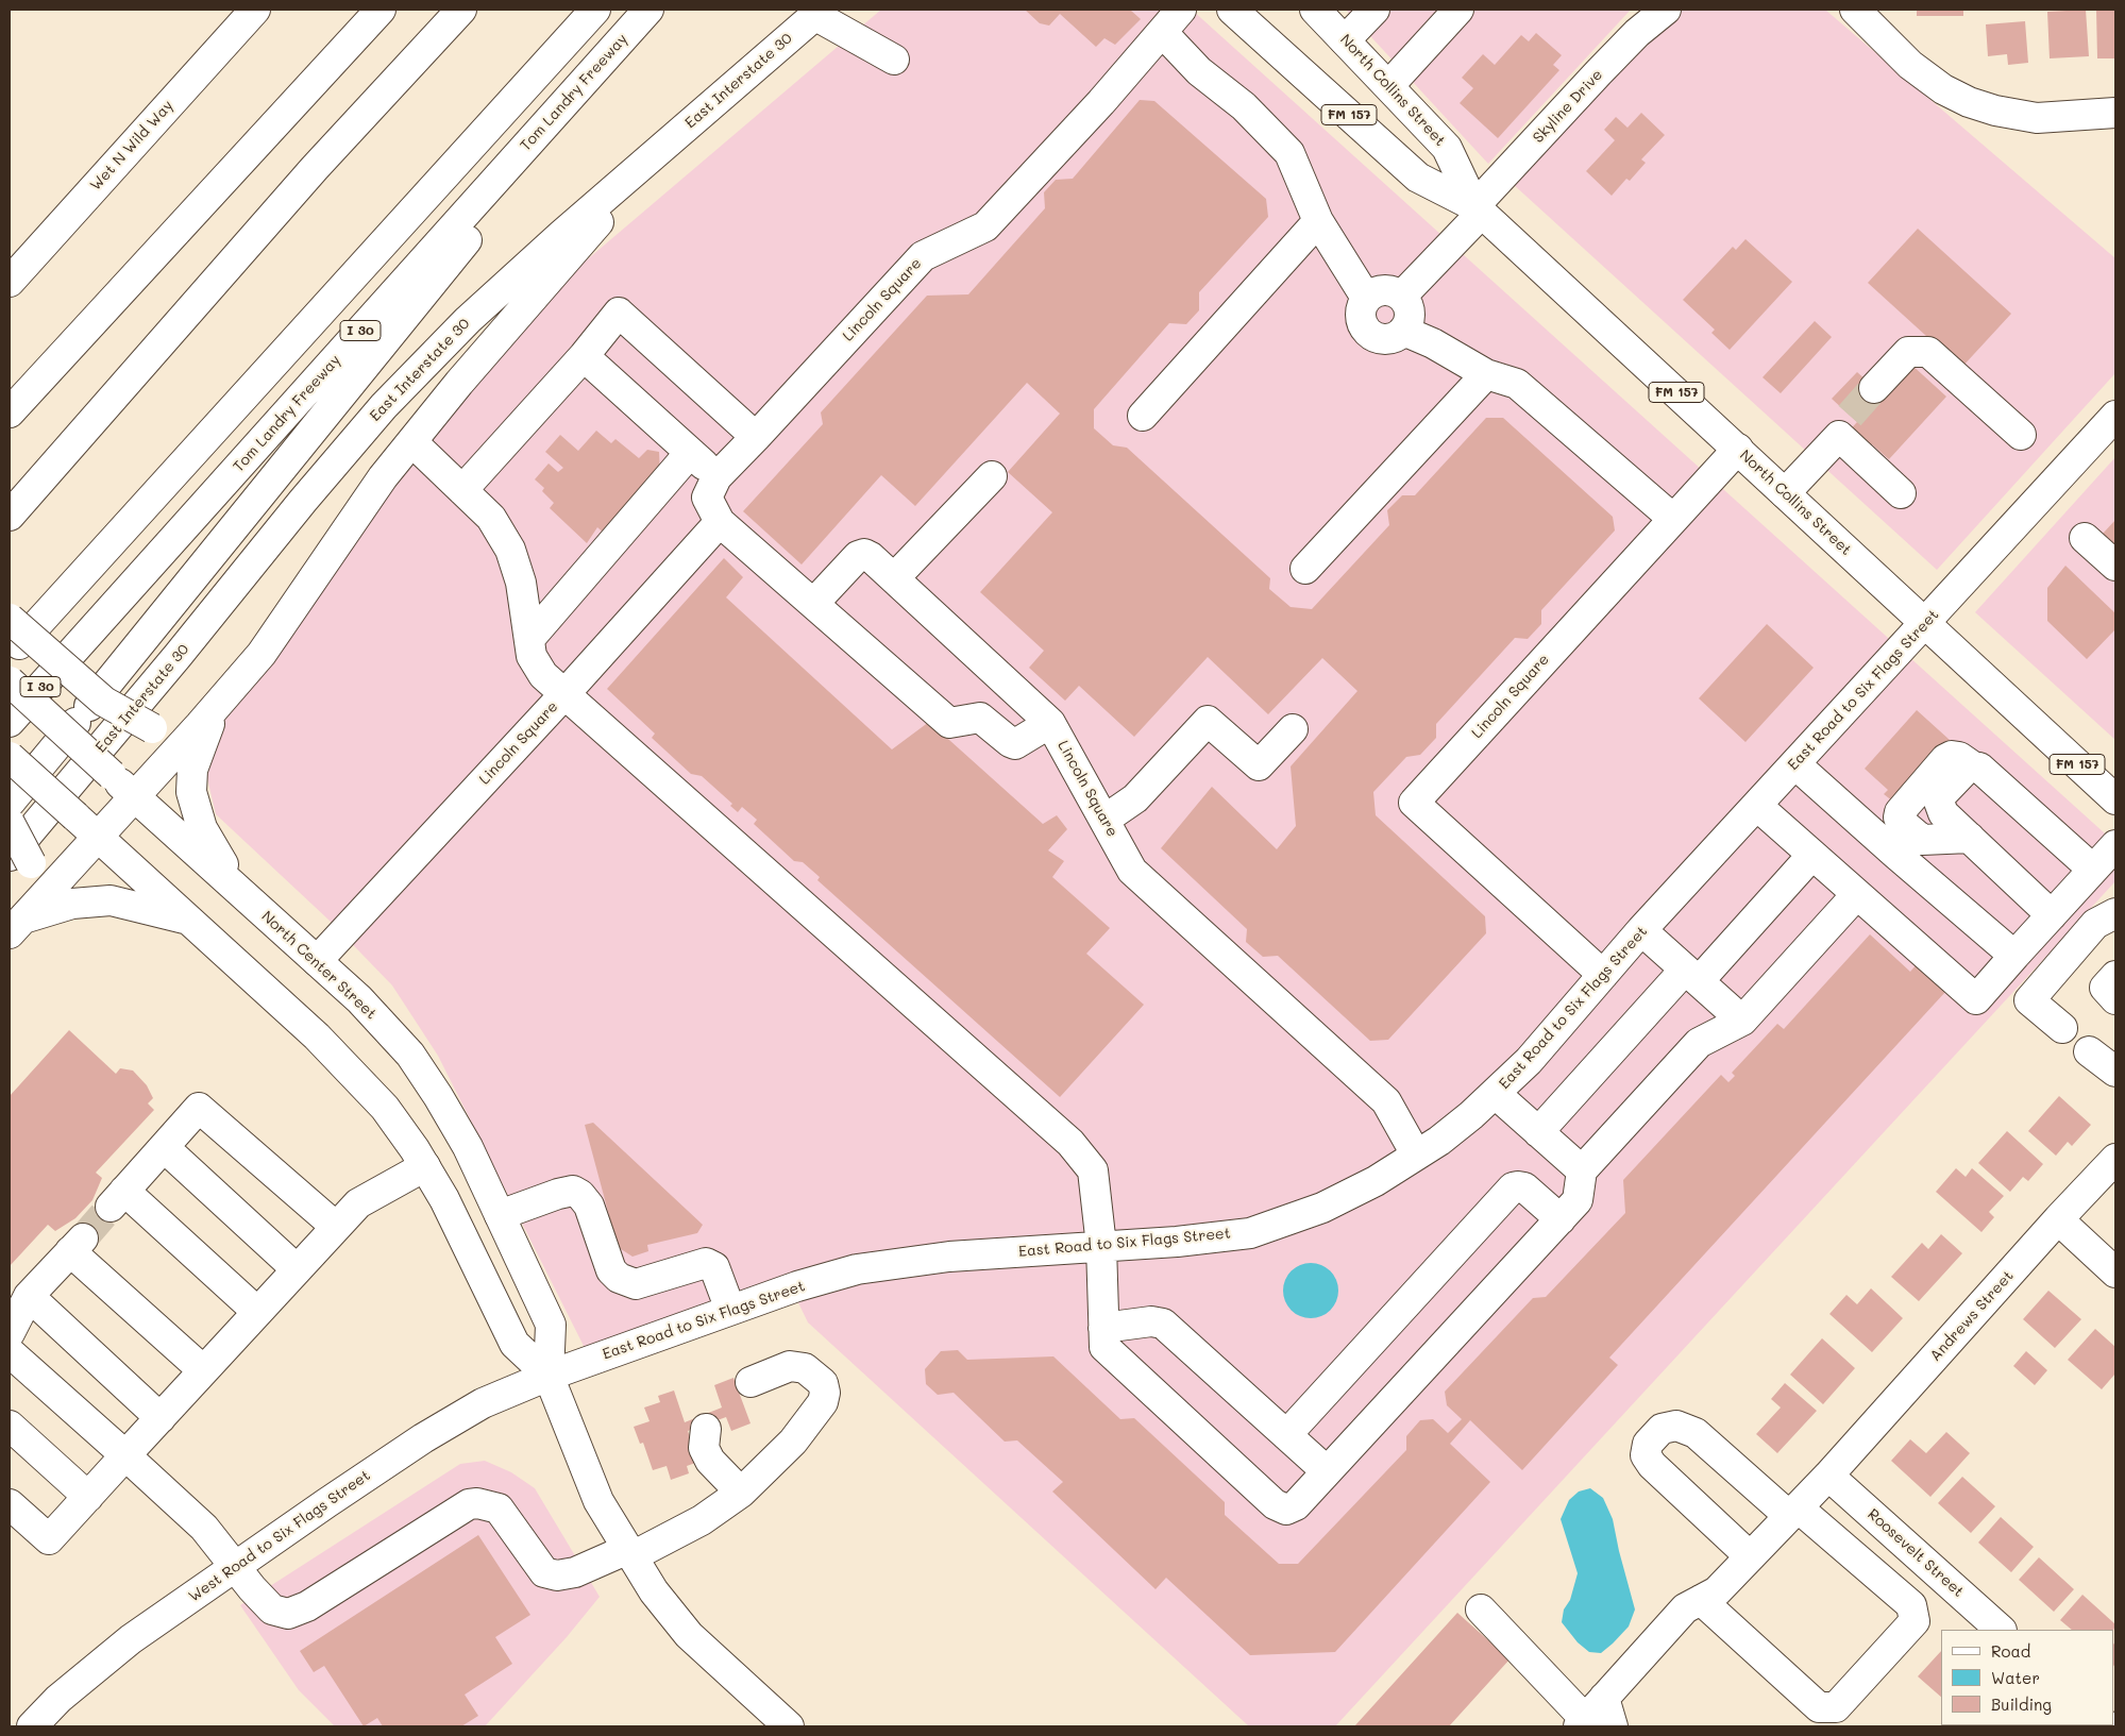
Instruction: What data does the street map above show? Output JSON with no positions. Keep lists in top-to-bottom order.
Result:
{
  "streets": {
    "main road": [
      "East Interstate 30",
      "North Collins Street",
      "Tom Landry Freeway",
      "Skyline Drive",
      "FM 157",
      "Wet N Wild Way",
      "Lincoln Square",
      "I 30",
      "East Road to Six Flags Street",
      "North Center Street",
      "Andrews Street",
      "West Road to Six Flags Street",
      "Roosevelt Street"
    ]
  },
  "crossings": [
    ["North Collins Street", "Skyline Drive"],
    ["North Collins Street", "Lincoln Square"],
    ["North Collins Street", "East Road to Six Flags Street"],
    ["Lincoln Square", "East Road to Six Flags Street"],
    ["Lincoln Square", "North Center Street"],
    ["East Road to Six Flags Street", "North Center Street"],
    ["East Road to Six Flags Street", "West Road to Six Flags Street"],
    ["North Center Street", "West Road to Six Flags Street"],
    ["Andrews Street", "Roosevelt Street"]
  ],
  "legend": ["Road", "Water", "Building"]
}
